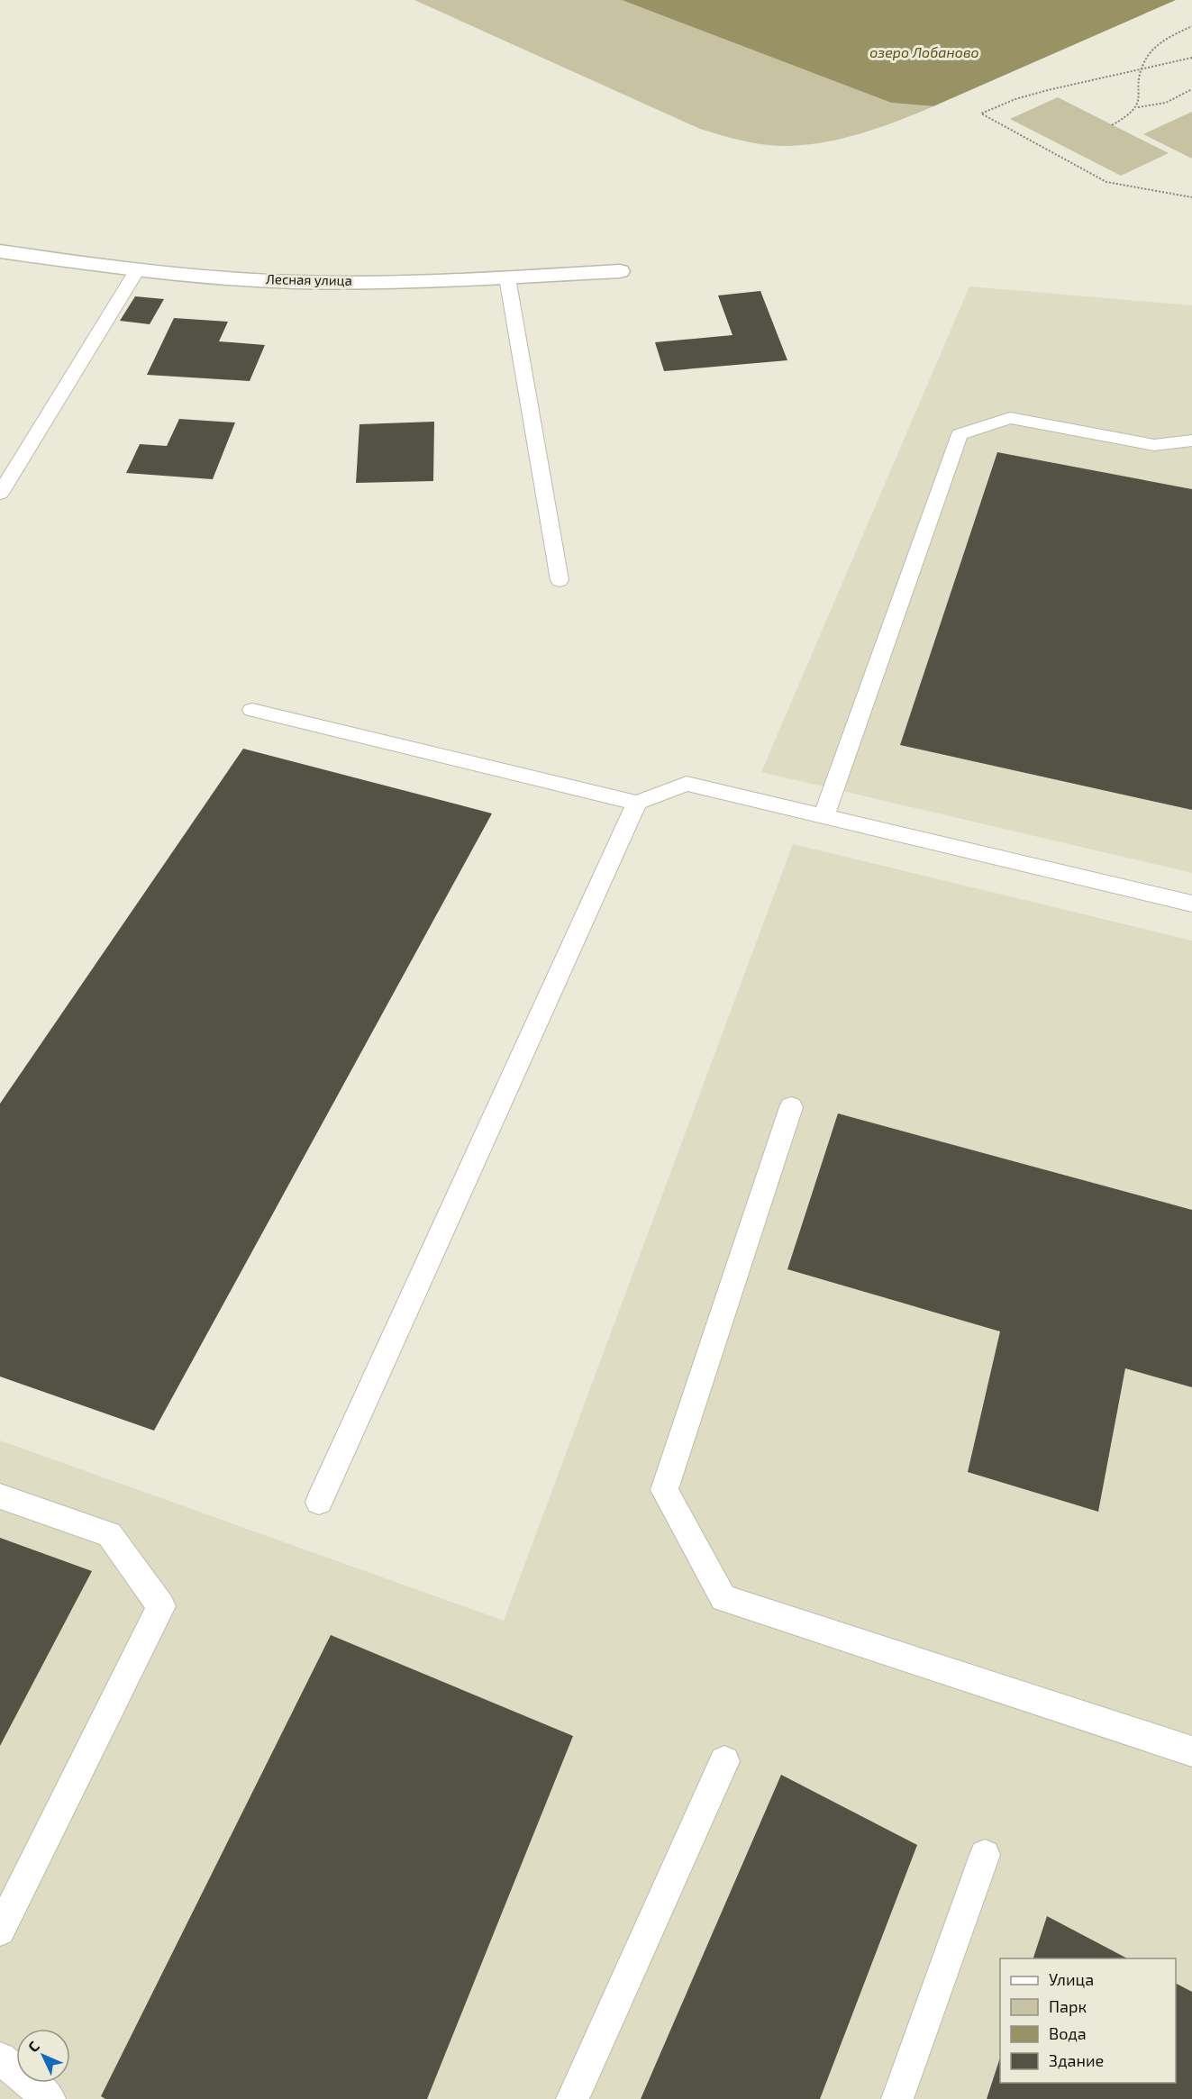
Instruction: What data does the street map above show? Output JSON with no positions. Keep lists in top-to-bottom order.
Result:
{
  "streets": {
    "street": ["Лесная улица"]
  },
  "water": ["озеро Лобаново"],
  "legend": [
    "Улица",
    "Парк",
    "Вода",
    "Здание"
  ],
  "north": "top left"
}
